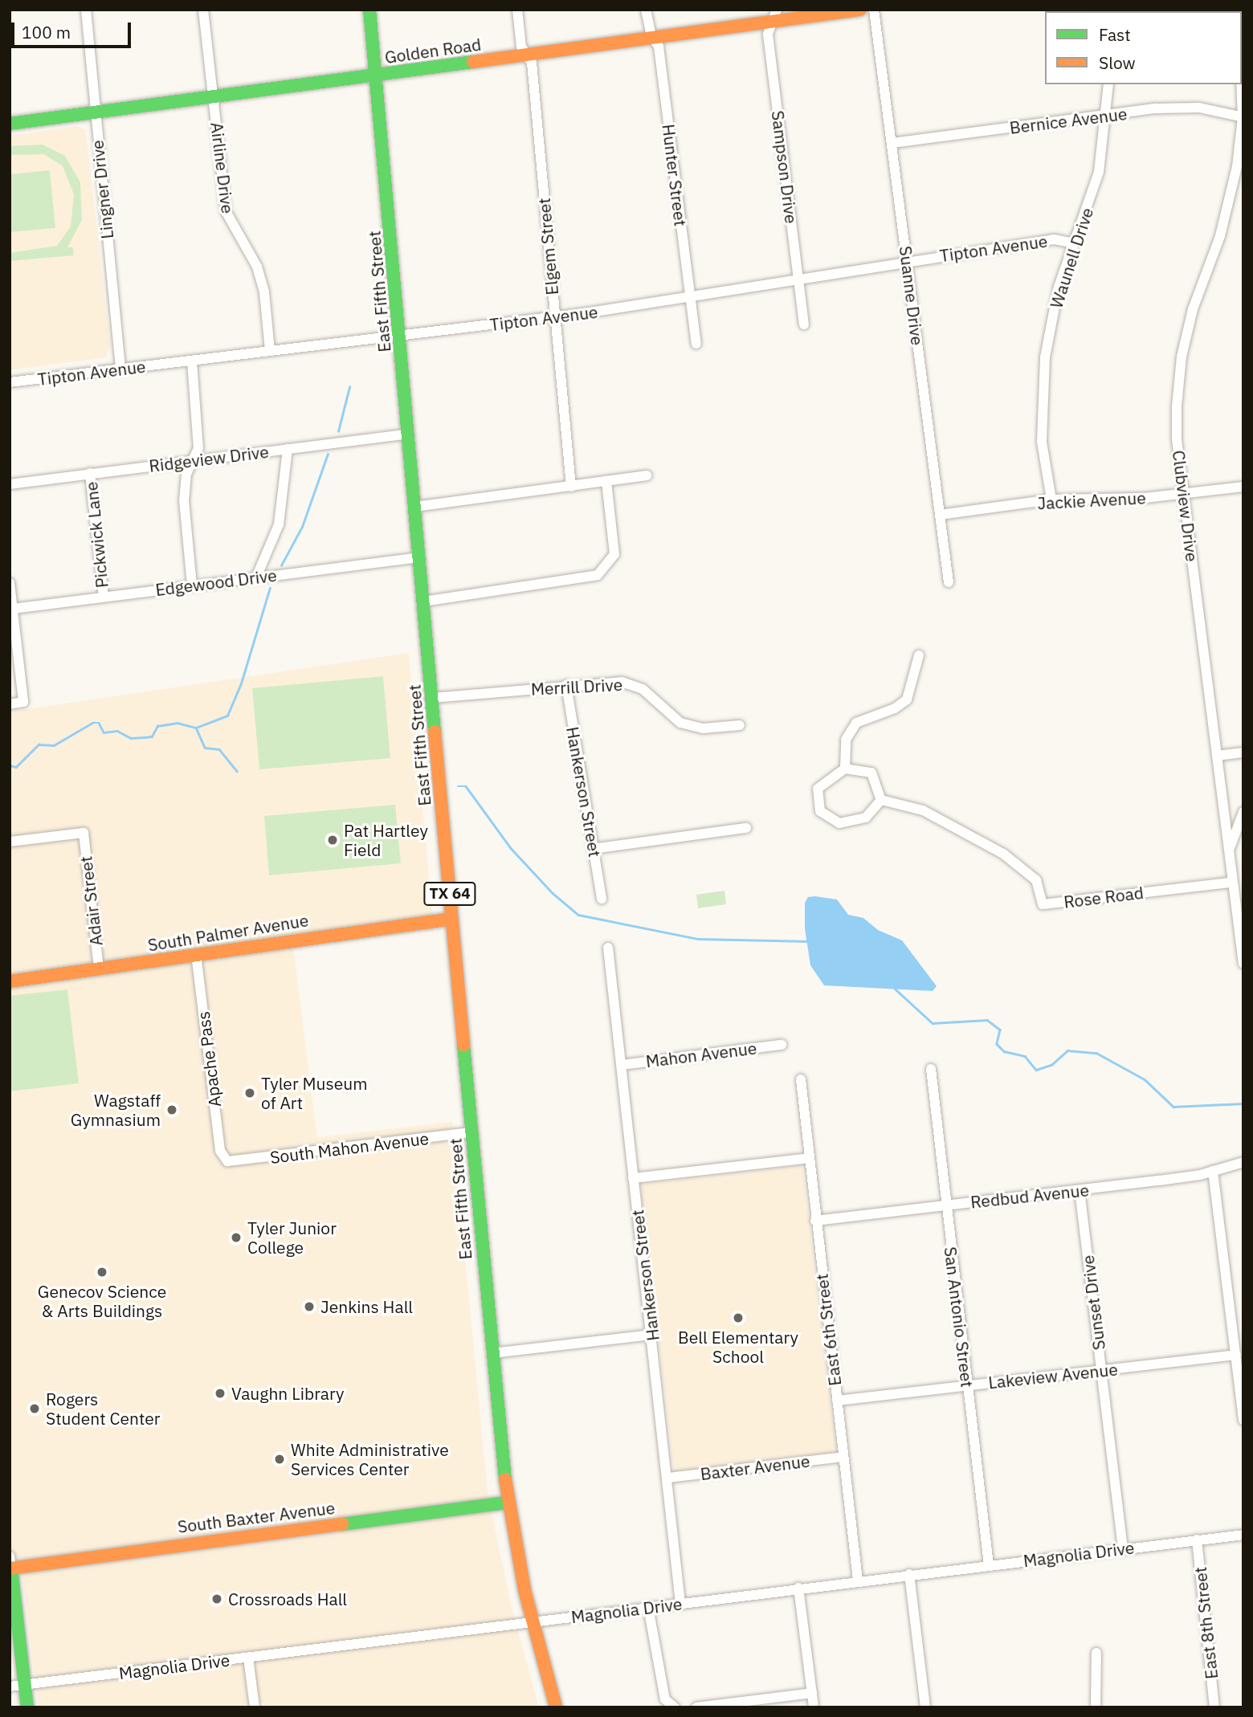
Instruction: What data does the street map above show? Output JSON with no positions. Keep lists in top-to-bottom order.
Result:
{
  "streets": {
    "street": [
      "Golden Road",
      "Bernice Avenue",
      "Sampson Drive",
      "Airline Drive",
      "Hunter Street",
      "Lingner Drive",
      "Elgem Street",
      "Tipton Avenue",
      "Waunell Drive",
      "East Fifth Street",
      "Suanne Drive",
      "Ridgeview Drive",
      "Jackie Avenue",
      "Clubview Drive",
      "Pickwick Lane",
      "Edgewood Drive",
      "Merrill Drive",
      "Hankerson Street",
      "TX 64",
      "Rose Road",
      "Adair Street",
      "South Palmer Avenue",
      "Mahon Avenue",
      "Apache Pass",
      "South Mahon Avenue",
      "Redbud Avenue",
      "Sunset Drive",
      "San Antonio Street",
      "East 6th Street",
      "Lakeview Avenue",
      "Baxter Avenue",
      "South Baxter Avenue",
      "Magnolia Drive",
      "East 8th Street"
    ]
  },
  "crossings": [
    ["Golden Road", "Sampson Drive"],
    ["Golden Road", "Airline Drive"],
    ["Golden Road", "Hunter Street"],
    ["Golden Road", "Lingner Drive"],
    ["Golden Road", "Elgem Street"],
    ["Golden Road", "East Fifth Street"],
    ["Bernice Avenue", "Waunell Drive"],
    ["Bernice Avenue", "Suanne Drive"],
    ["Bernice Avenue", "Clubview Drive"],
    ["Sampson Drive", "Tipton Avenue"],
    ["Airline Drive", "Tipton Avenue"],
    ["Hunter Street", "Tipton Avenue"],
    ["Lingner Drive", "Tipton Avenue"],
    ["Elgem Street", "Tipton Avenue"],
    ["Tipton Avenue", "Waunell Drive"],
    ["Tipton Avenue", "East Fifth Street"],
    ["Tipton Avenue", "Suanne Drive"],
    ["Waunell Drive", "Jackie Avenue"],
    ["East Fifth Street", "Ridgeview Drive"],
    ["East Fifth Street", "Edgewood Drive"],
    ["East Fifth Street", "Merrill Drive"],
    ["East Fifth Street", "South Palmer Avenue"],
    ["East Fifth Street", "South Mahon Avenue"],
    ["East Fifth Street", "South Baxter Avenue"],
    ["East Fifth Street", "Magnolia Drive"],
    ["Suanne Drive", "Jackie Avenue"],
    ["Ridgeview Drive", "Pickwick Lane"],
    ["Jackie Avenue", "Clubview Drive"],
    ["Clubview Drive", "Rose Road"],
    ["Pickwick Lane", "Edgewood Drive"],
    ["Merrill Drive", "Hankerson Street"],
    ["Hankerson Street", "Mahon Avenue"],
    ["Hankerson Street", "Baxter Avenue"],
    ["Hankerson Street", "Magnolia Drive"],
    ["Adair Street", "South Palmer Avenue"],
    ["South Palmer Avenue", "Apache Pass"],
    ["Apache Pass", "South Mahon Avenue"],
    ["Redbud Avenue", "Sunset Drive"],
    ["Redbud Avenue", "San Antonio Street"],
    ["Redbud Avenue", "East 6th Street"],
    ["Sunset Drive", "Lakeview Avenue"],
    ["Sunset Drive", "Magnolia Drive"],
    ["San Antonio Street", "Lakeview Avenue"],
    ["San Antonio Street", "Magnolia Drive"],
    ["East 6th Street", "Lakeview Avenue"],
    ["East 6th Street", "Baxter Avenue"],
    ["East 6th Street", "Magnolia Drive"],
    ["Magnolia Drive", "East 8th Street"]
  ],
  "places": [
    "Pat Hartley Field",
    "Tyler Museum of Art",
    "Wagstaff Gymnasium",
    "Tyler Junior College",
    "Genecov Science & Arts Buildings",
    "Jenkins Hall",
    "Bell Elementary School",
    "Vaughn Library",
    "Rogers Student Center",
    "White Administrative Services Center",
    "Crossroads Hall"
  ],
  "legend": ["Fast", "Slow"],
  "scale_bar": "100 m"
}
